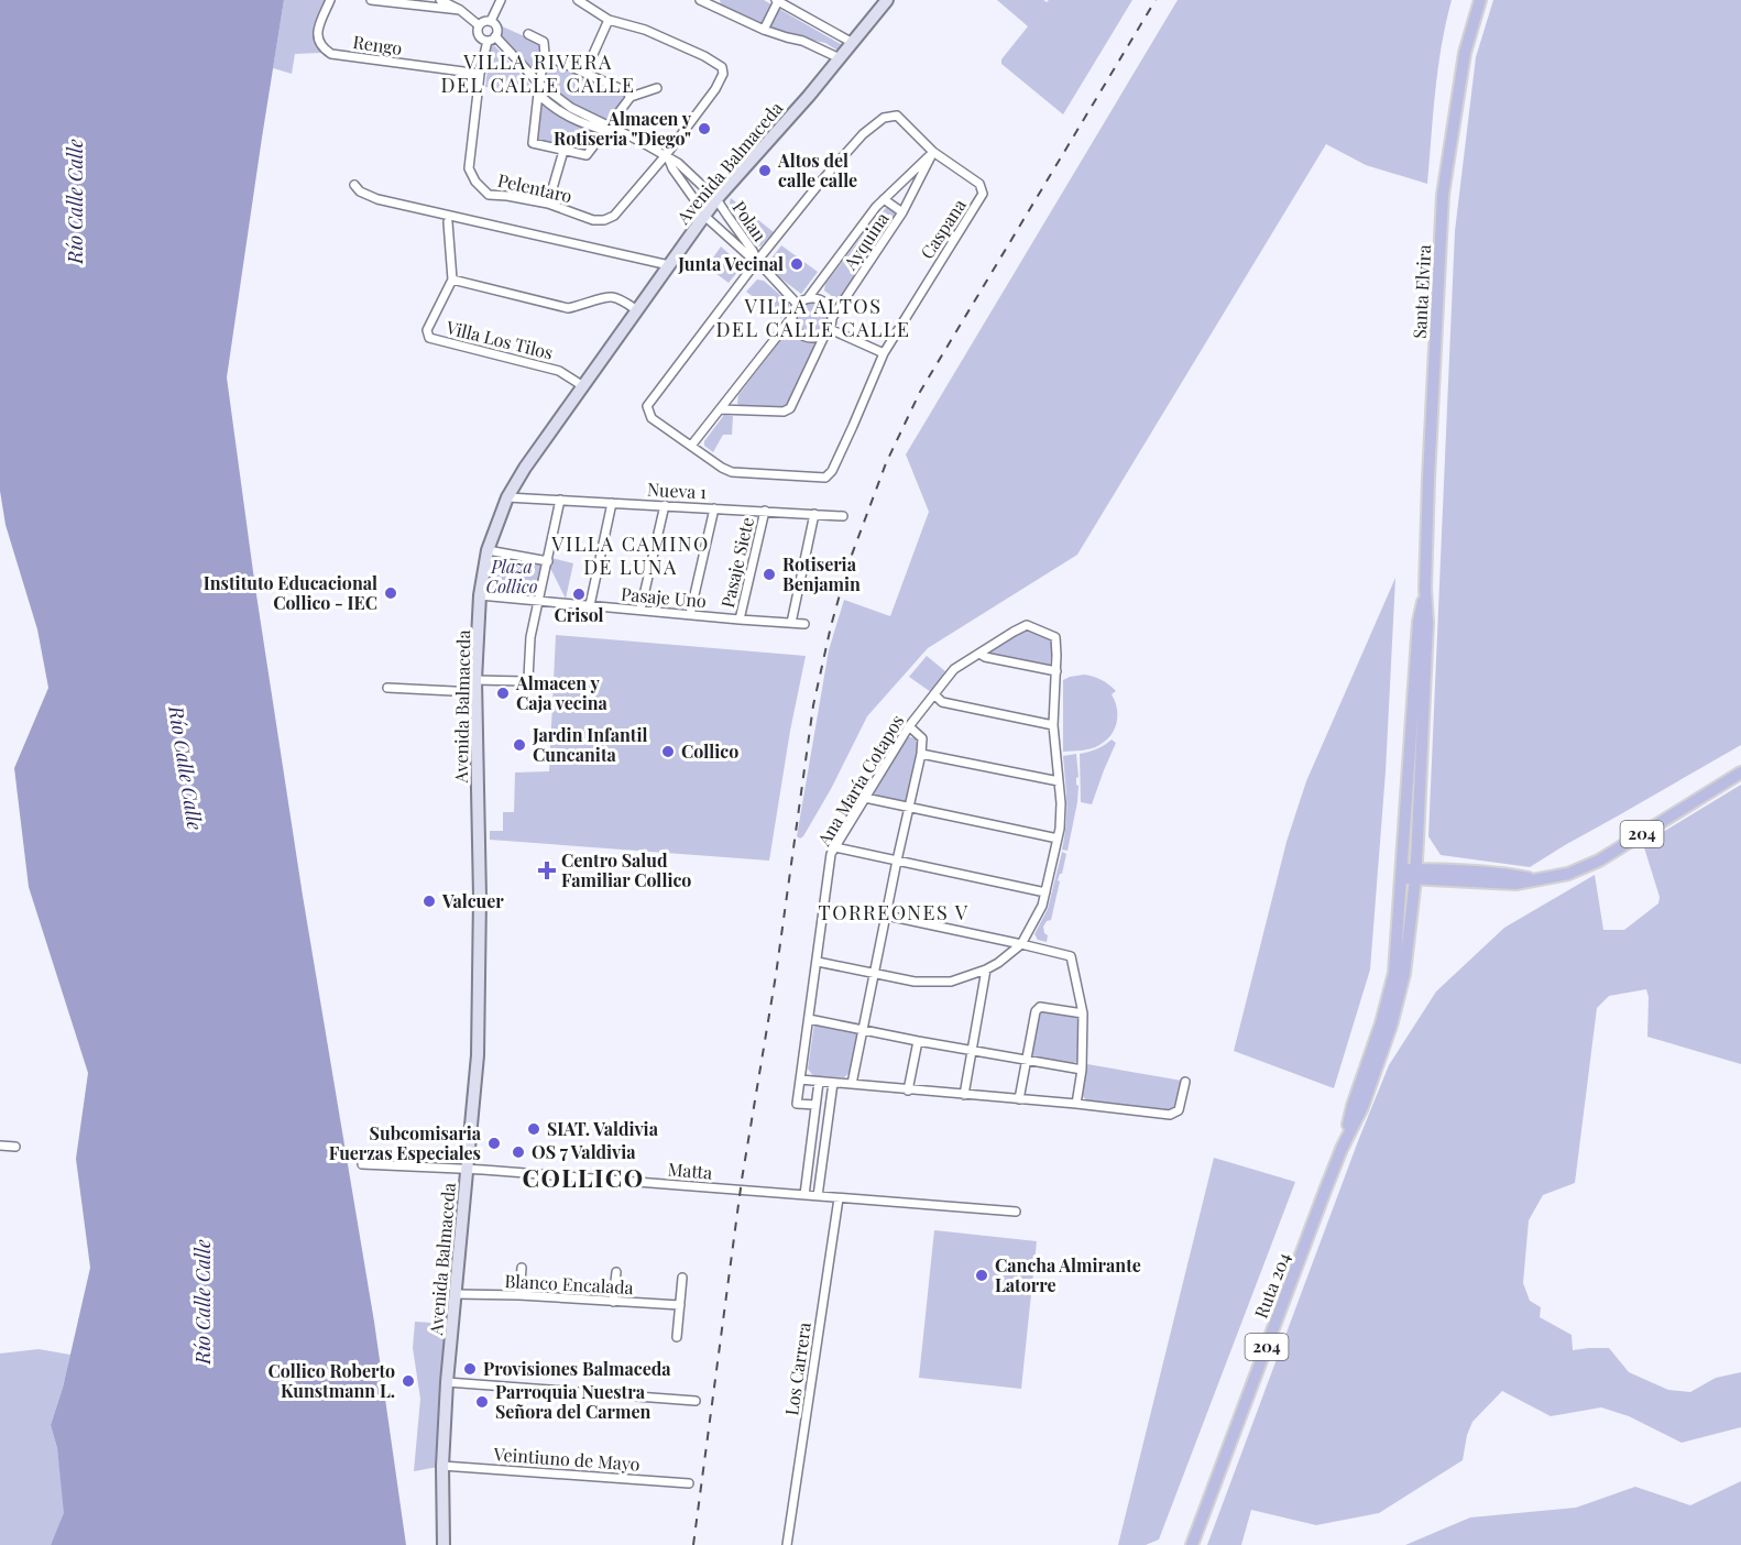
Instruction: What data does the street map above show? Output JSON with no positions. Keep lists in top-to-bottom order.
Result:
{
  "streets": {
    "main road": [
      "Avenida Balmaceda",
      "Santa Elvira",
      "204",
      "Ruta 204"
    ],
    "street": [
      "Rengo",
      "Pelentaro",
      "Polan",
      "Caspana",
      "Ayquina",
      "Villa Los Tilos",
      "Nueva 1",
      "Pasaje Siete",
      "Pasaje Uno",
      "Ana María Cotapos",
      "Matta",
      "Blanco Encalada",
      "Los Carrera",
      "Veintiuno de Mayo"
    ]
  },
  "crossings": [
    ["Rengo", "Pelentaro"],
    ["Avenida Balmaceda", "Polan"],
    ["Avenida Balmaceda", "Villa Los Tilos"],
    ["Avenida Balmaceda", "Nueva 1"],
    ["Avenida Balmaceda", "Pasaje Uno"],
    ["Avenida Balmaceda", "Matta"],
    ["Avenida Balmaceda", "Blanco Encalada"],
    ["Avenida Balmaceda", "Veintiuno de Mayo"],
    ["Pelentaro", "Polan"],
    ["Polan", "Caspana"],
    ["Polan", "Ayquina"],
    ["Caspana", "Ayquina"],
    ["Santa Elvira", "204"],
    ["Santa Elvira", "Ruta 204"],
    ["Nueva 1", "Pasaje Siete"],
    ["Pasaje Siete", "Pasaje Uno"],
    ["204", "Ruta 204"],
    ["Matta", "Los Carrera"]
  ],
  "districts": [
    "VILLA RIVERA DEL CALLE CALLE",
    "VILLA ALTOS DEL CALLE CALLE",
    "VILLA CAMINO DE LUNA",
    "TORREONES V",
    "COLLICO"
  ],
  "water": ["Río Calle Calle"],
  "parks": ["Plaza Collico"],
  "places": {
    "other": [
      "Almacen y Rotiseria \"Diego\"",
      "Altos del calle calle",
      "Junta Vecinal",
      "Rotiseria Benjamin",
      "Instituto Educacional Collico - IEC",
      "Crisol",
      "Almacen y Caja vecina",
      "Jardin Infantil Cuncanita",
      "Collico",
      "Valcuer",
      "SIAT. Valdivia",
      "Subcomisaria Fuerzas Especiales",
      "OS 7 Valdivia",
      "Cancha Almirante Latorre",
      "Provisiones Balmaceda",
      "Collico Roberto Kunstmann L.",
      "Parroquia Nuestra Señora del Carmen"
    ],
    "health": ["Centro Salud Familiar Collico"]
  }
}
